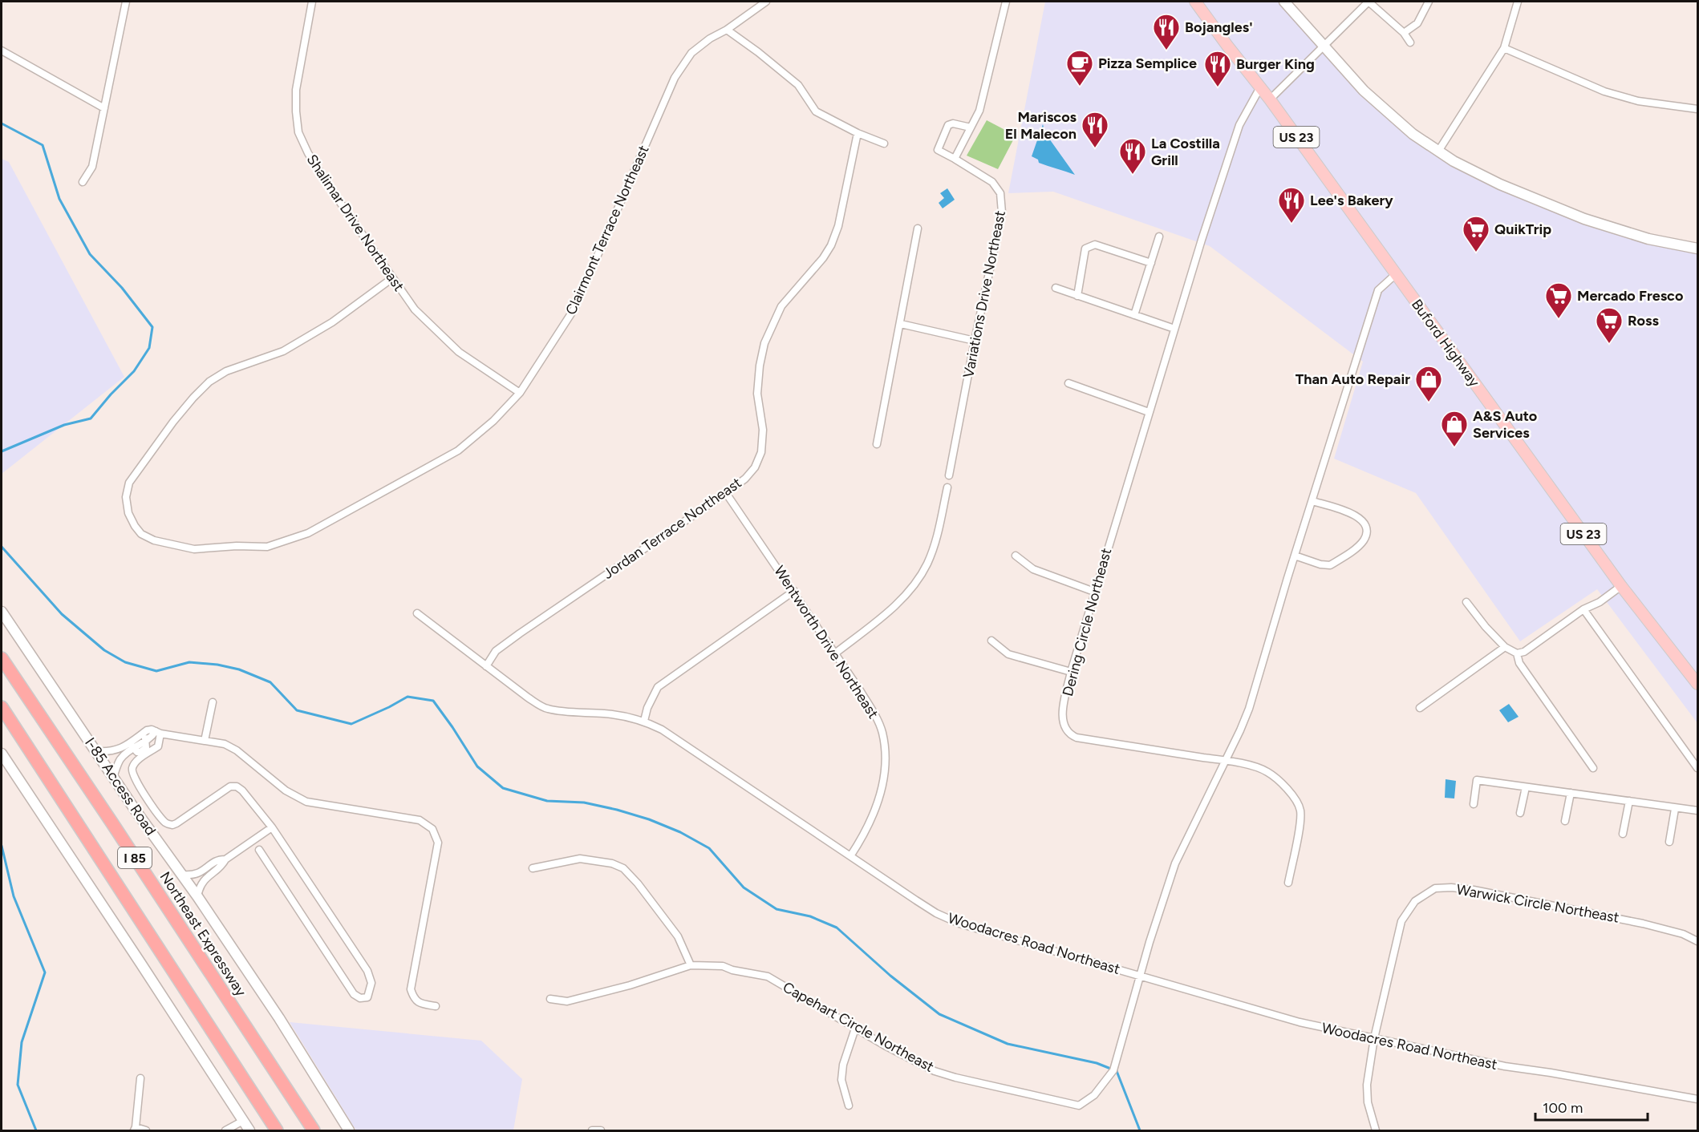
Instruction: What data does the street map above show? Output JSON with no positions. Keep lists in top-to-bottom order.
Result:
{
  "streets": {
    "highway": ["I 85", "Northeast Expressway"],
    "main road": ["US 23", "Buford Highway", "I-85 Access Road"],
    "street": [
      "Shalimar Drive Northeast",
      "Clairmont Terrace Northeast",
      "Variations Drive Northeast",
      "Jordan Terrace Northeast",
      "Dering Circle Northeast",
      "Wentworth Drive Northeast",
      "Warwick Circle Northeast",
      "Woodacres Road Northeast",
      "Capehart Circle Northeast"
    ]
  },
  "crossings": [
    ["Shalimar Drive Northeast", "Clairmont Terrace Northeast"],
    ["Buford Highway", "Dering Circle Northeast"],
    ["Jordan Terrace Northeast", "Wentworth Drive Northeast"],
    ["Jordan Terrace Northeast", "Woodacres Road Northeast"],
    ["Dering Circle Northeast", "Capehart Circle Northeast"],
    ["Wentworth Drive Northeast", "Woodacres Road Northeast"],
    ["Warwick Circle Northeast", "Woodacres Road Northeast"],
    ["Woodacres Road Northeast", "Capehart Circle Northeast"]
  ],
  "places": {
    "restaurant": [
      "Bojangles'",
      "Burger King",
      "Mariscos El Malecon",
      "La Costilla Grill",
      "Lee's Bakery"
    ],
    "cafe": ["Pizza Semplice"],
    "supermarket": ["QuikTrip", "Mercado Fresco", "Ross"],
    "shop": ["Than Auto Repair", "A&S Auto Services"]
  },
  "scale_bar": "100 m"
}
